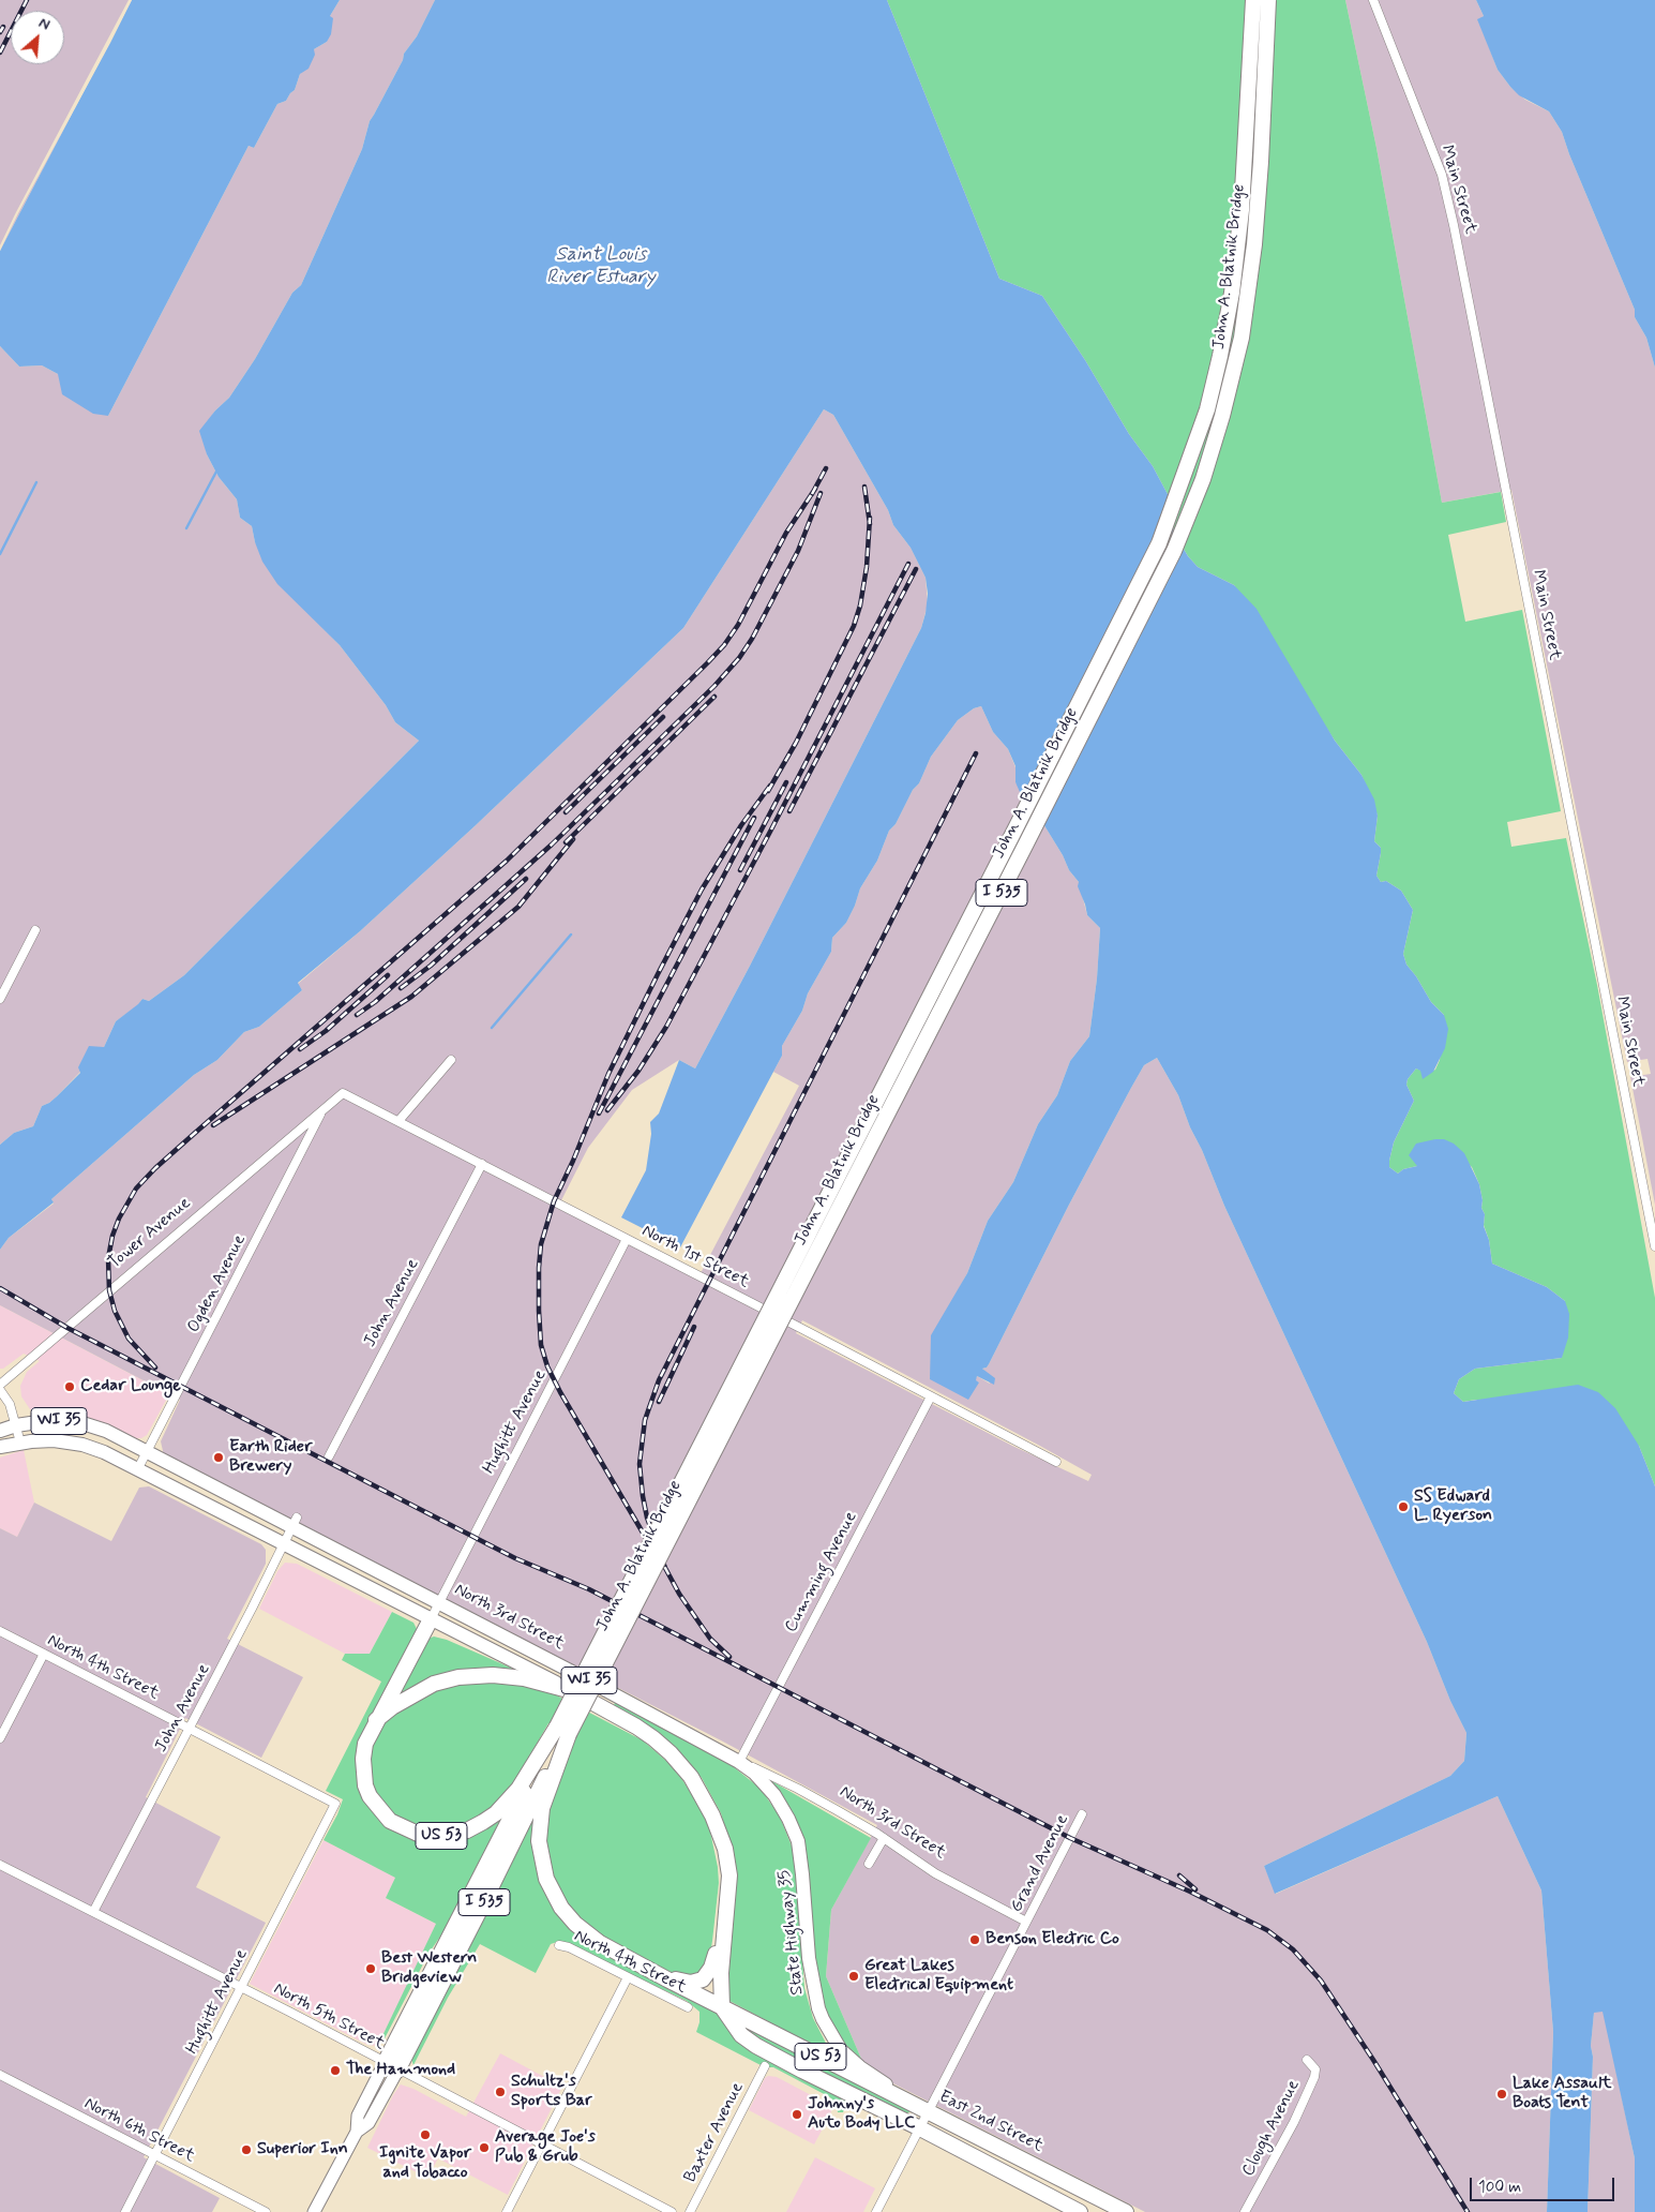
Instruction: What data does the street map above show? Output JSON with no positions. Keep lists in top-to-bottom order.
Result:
{
  "streets": {
    "highway": [
      "John A. Blatnik Bridge",
      "I 535",
      "North 3rd Street",
      "US 53",
      "East 2nd Street"
    ],
    "main road": ["WI 35", "State Highway 35"],
    "street": [
      "Main Street",
      "Tower Avenue",
      "North 1st Street",
      "Ogden Avenue",
      "John Avenue",
      "Hughitt Avenue",
      "Cumming Avenue",
      "North 4th Street",
      "Grand Avenue",
      "North 5th Street",
      "Clough Avenue",
      "North 6th Street",
      "Baxter Avenue"
    ]
  },
  "crossings": [
    ["John A. Blatnik Bridge", "I 535"],
    ["John A. Blatnik Bridge", "US 53"],
    ["I 535", "US 53"],
    ["I 535", "North 5th Street"],
    ["Tower Avenue", "North 1st Street"],
    ["Tower Avenue", "Ogden Avenue"],
    ["North 1st Street", "Ogden Avenue"],
    ["North 1st Street", "John Avenue"],
    ["North 1st Street", "Hughitt Avenue"],
    ["North 1st Street", "Cumming Avenue"],
    ["Ogden Avenue", "North 3rd Street"],
    ["John Avenue", "North 3rd Street"],
    ["John Avenue", "North 4th Street"],
    ["John Avenue", "North 5th Street"],
    ["WI 35", "North 3rd Street"],
    ["Hughitt Avenue", "North 3rd Street"],
    ["Hughitt Avenue", "North 4th Street"],
    ["Hughitt Avenue", "North 5th Street"],
    ["Hughitt Avenue", "North 6th Street"],
    ["Cumming Avenue", "North 3rd Street"],
    ["Cumming Avenue", "State Highway 35"],
    ["North 3rd Street", "Grand Avenue"],
    ["North 3rd Street", "State Highway 35"],
    ["US 53", "Grand Avenue"],
    ["US 53", "East 2nd Street"],
    ["Grand Avenue", "State Highway 35"],
    ["Grand Avenue", "East 2nd Street"],
    ["State Highway 35", "East 2nd Street"]
  ],
  "water": ["Saint Louis River Estuary"],
  "places": [
    "Cedar Lounge",
    "Earth Rider Brewery",
    "SS Edward L. Ryerson",
    "Benson Electric Co",
    "Best Western Bridgeview",
    "Great Lakes Electrical Equipment",
    "The Hammond",
    "Schultz's Sports Bar",
    "Lake Assault Boats Tent",
    "Johnny's Auto Body LLC",
    "Ignite Vapor and Tobacco",
    "Average Joe's Pub & Grub",
    "Superior Inn"
  ],
  "scale_bar": "100 m",
  "north": "top right"
}
